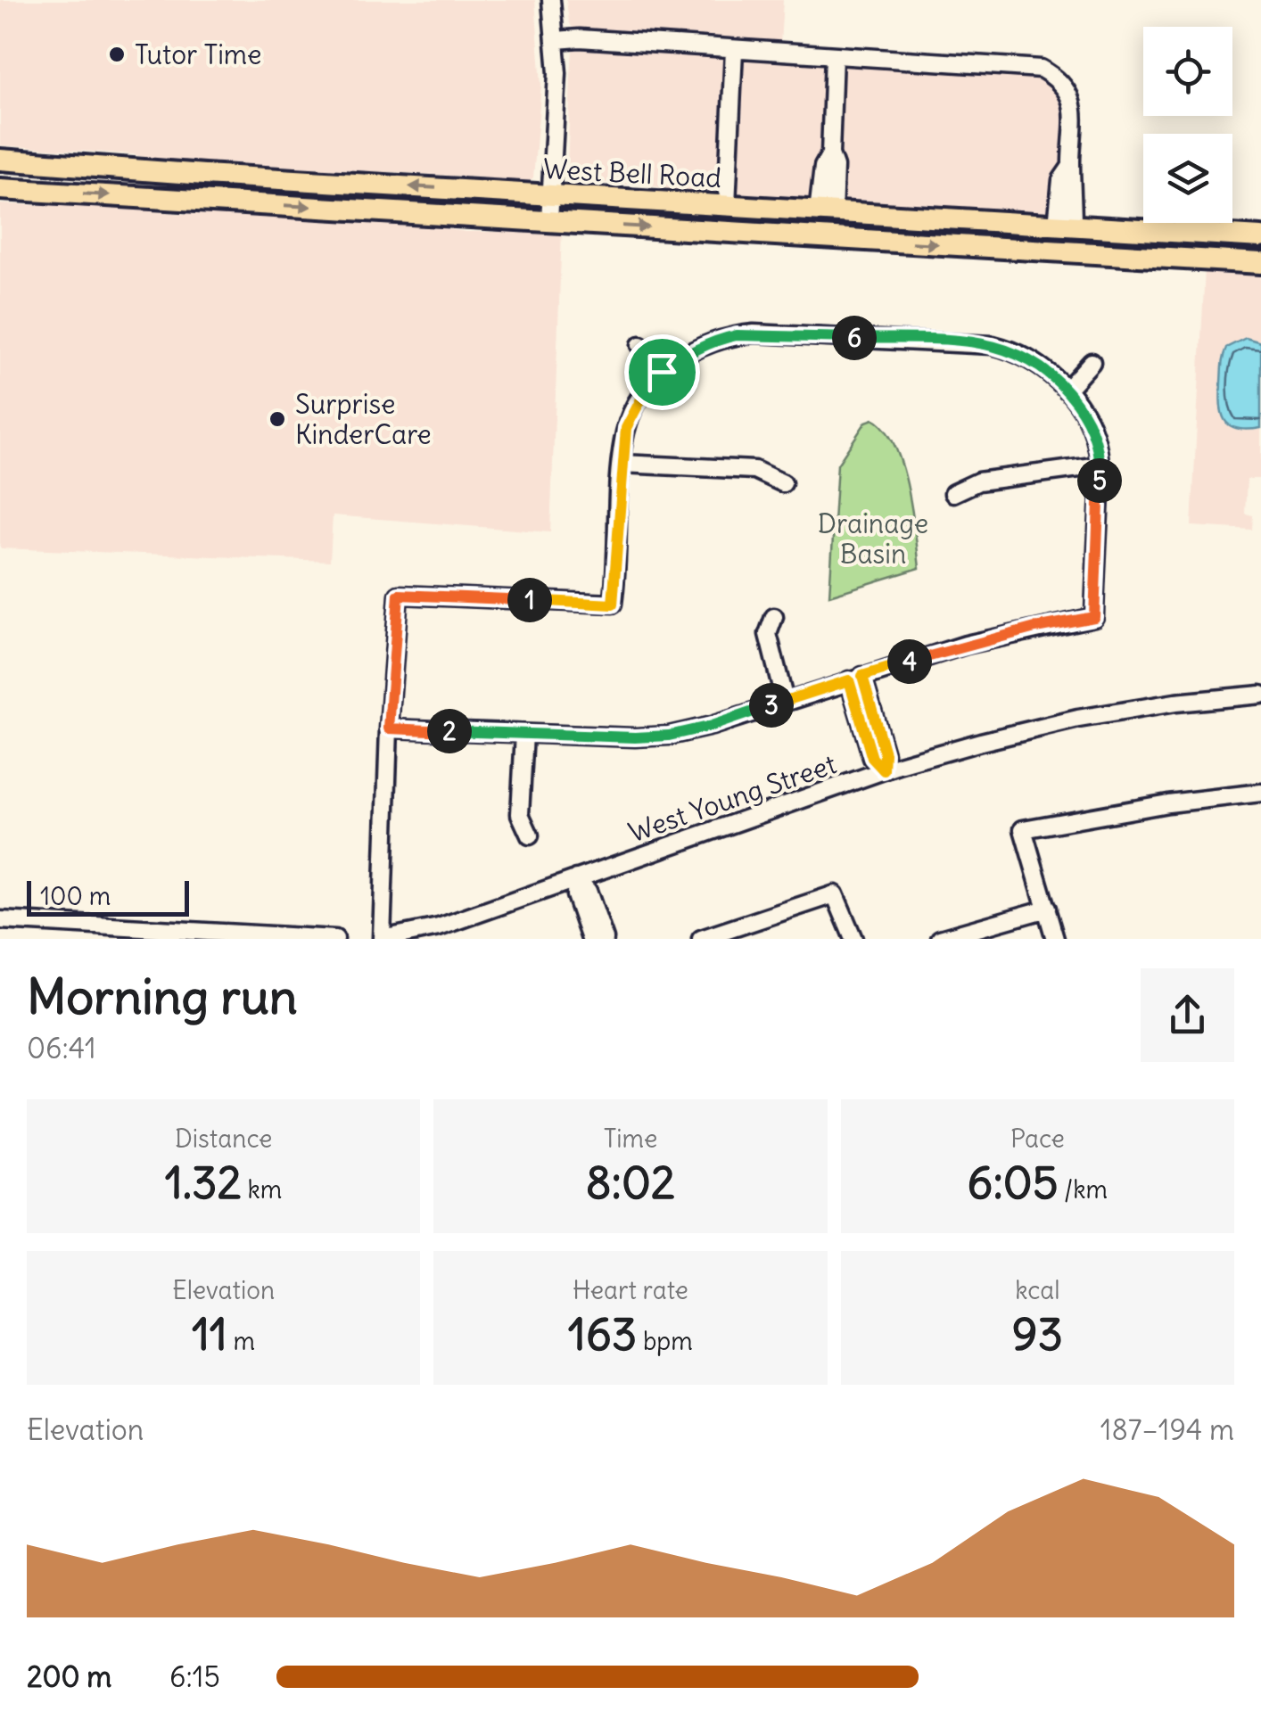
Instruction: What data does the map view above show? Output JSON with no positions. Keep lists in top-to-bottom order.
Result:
{
  "streets": {
    "main road": ["West Bell Road"],
    "street": ["West Young Street"]
  },
  "parks": ["Drainage Basin"],
  "places": ["Tutor Time", "Surprise KinderCare"],
  "scale_bar": "100 m",
  "page": {
    "pins": [
      "6",
      "5",
      "1",
      "4",
      "3",
      "2"
    ],
    "scale": "100 m",
    "heading": ["Morning run", "06:41"],
    "stats": [
      ["Distance", "1.32 km"],
      ["Time", "8:02"],
      ["Pace", "6:05 /km"],
      ["Elevation", "11 m"],
      ["Heart rate", "163 bpm"],
      ["kcal", "93"]
    ],
    "chart": ["Elevation", "187–194 m"],
    "list": [
      {
        "name": "200 m",
        "note": "6:15"
      }
    ]
  }
}
